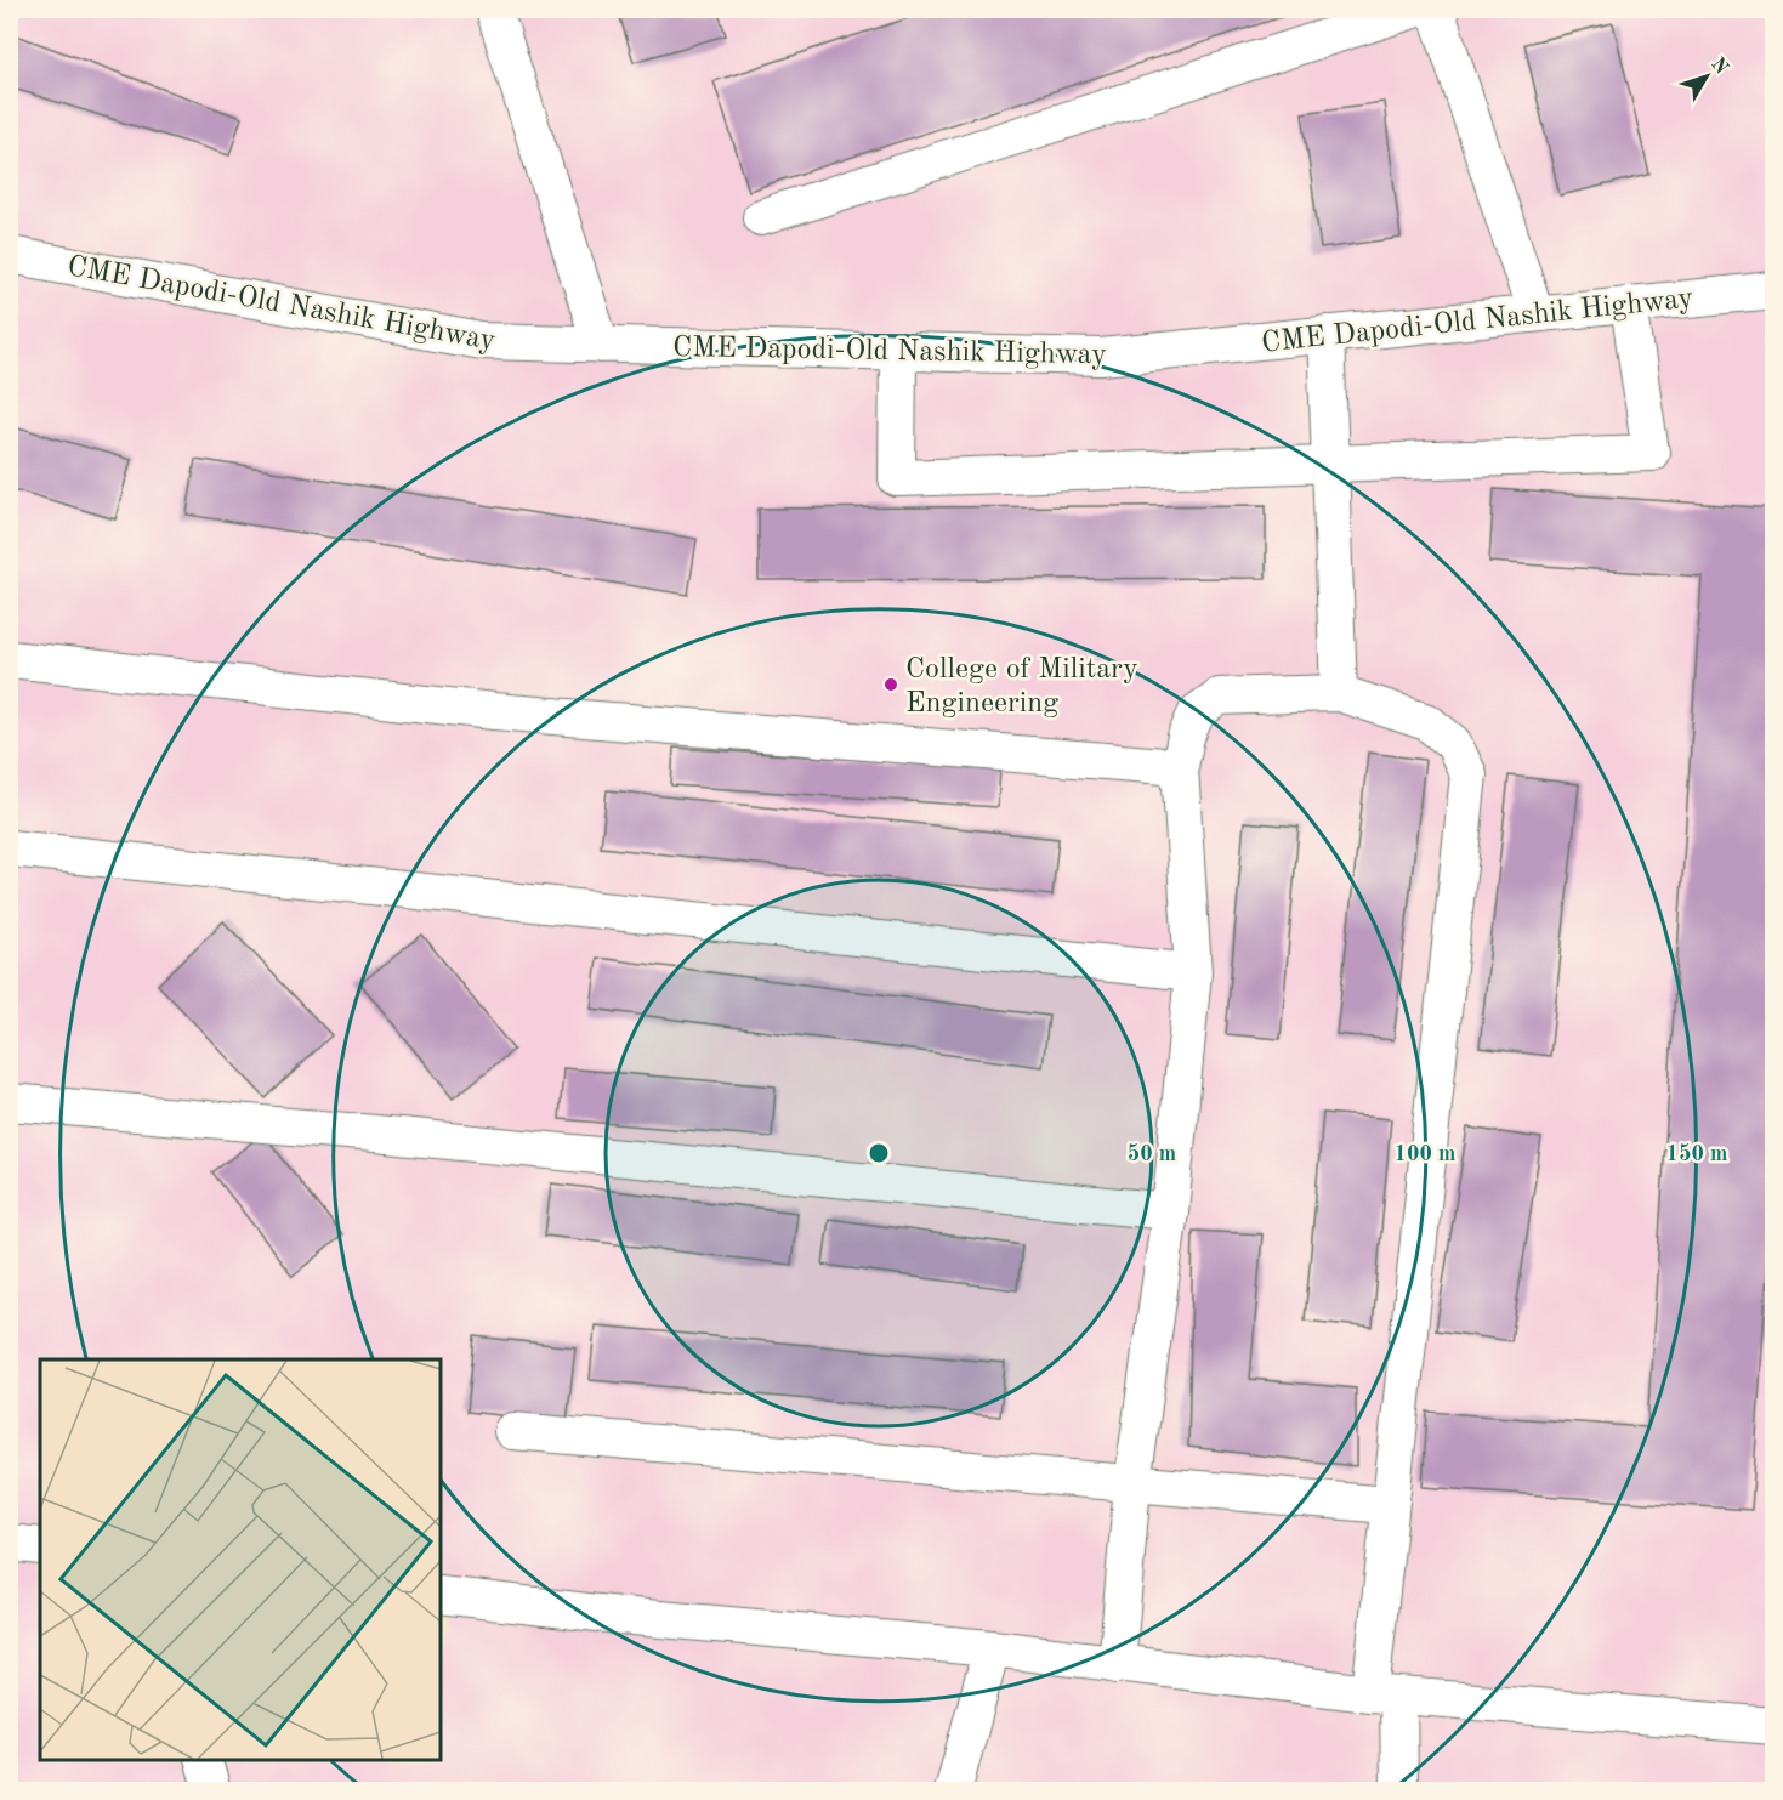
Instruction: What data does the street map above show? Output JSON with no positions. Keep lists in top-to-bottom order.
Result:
{
  "streets": {
    "lane": ["CME Dapodi-Old Nashik Highway"]
  },
  "places": ["College of Military Engineering"],
  "north": "top right",
  "rings": ["50 m", "100 m", "150 m"]
}
